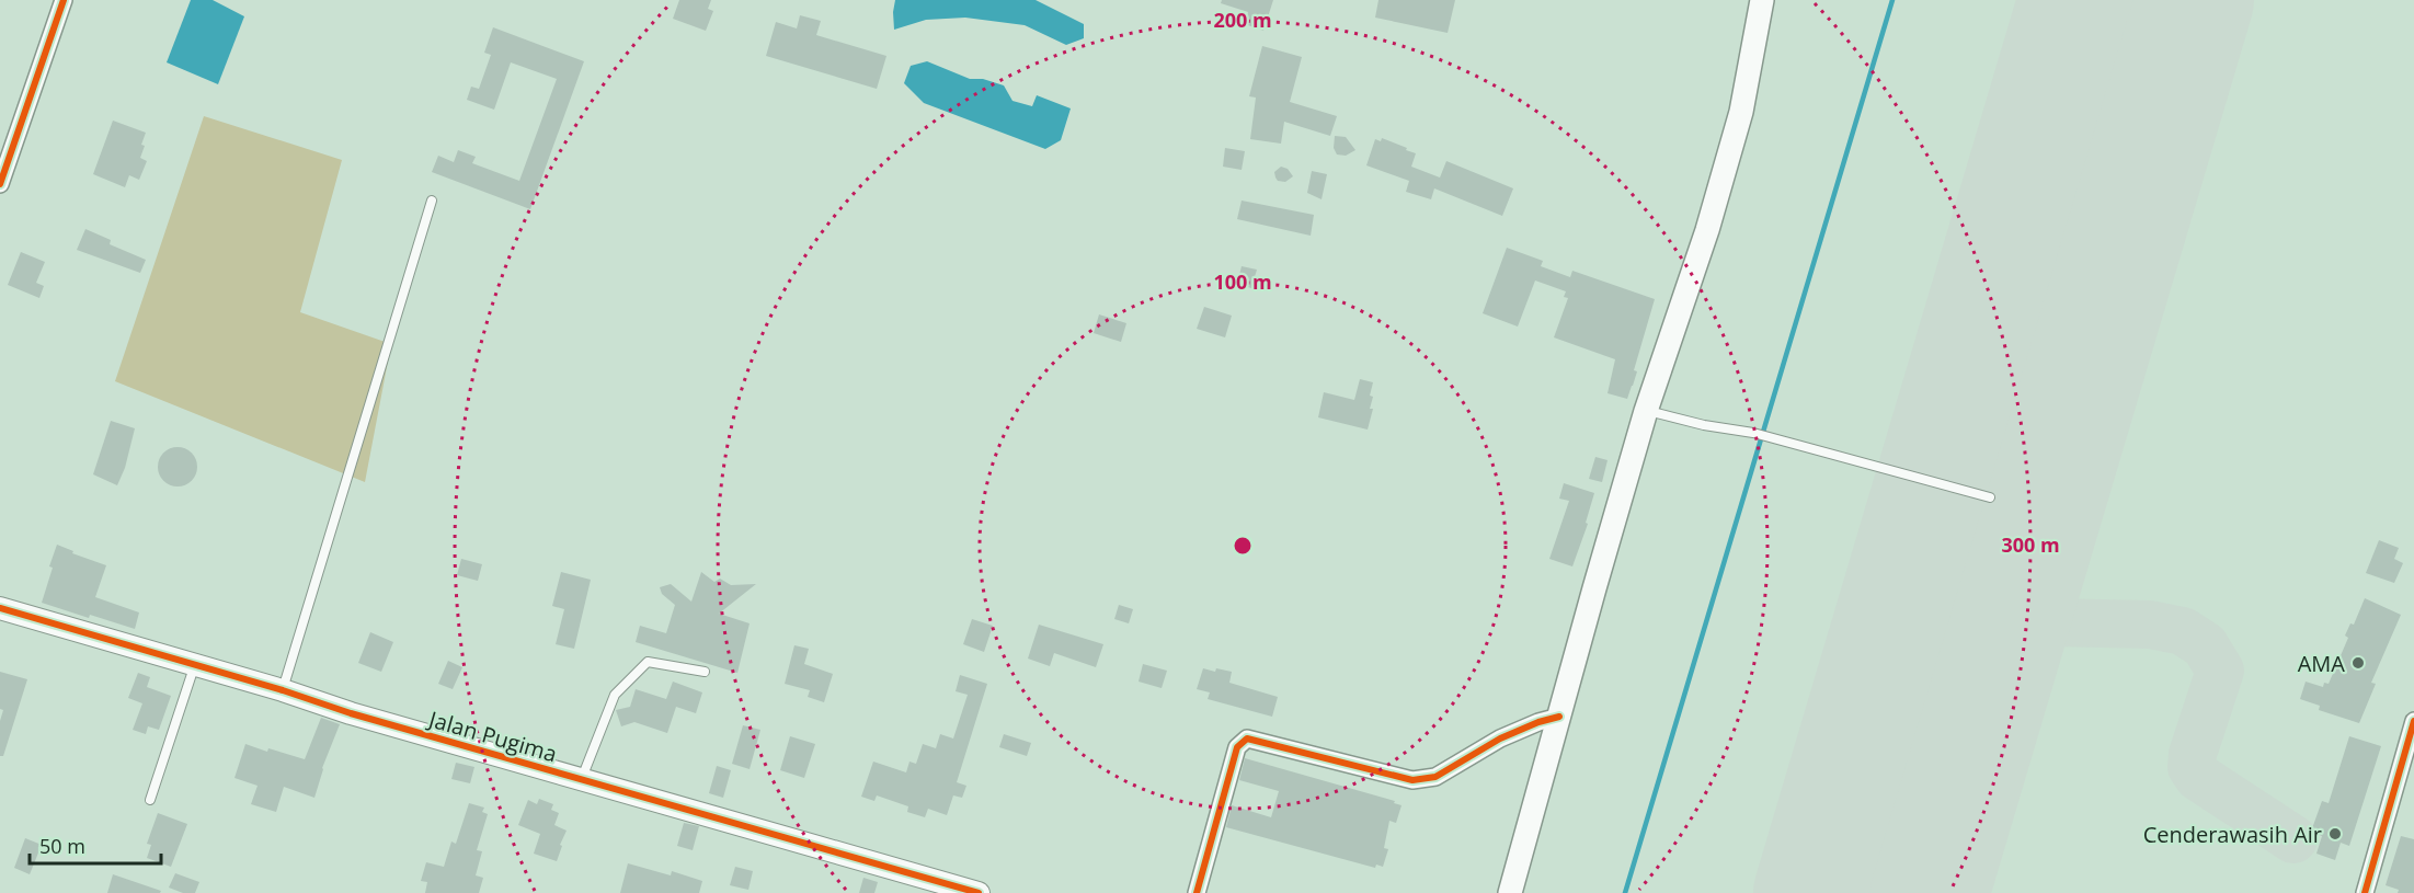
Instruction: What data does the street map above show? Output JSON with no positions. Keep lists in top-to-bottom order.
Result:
{
  "streets": {
    "street": ["Jalan Pugima"]
  },
  "places": ["AMA", "Cenderawasih Air"],
  "scale_bar": "50 m",
  "rings": ["200 m", "100 m", "300 m"]
}
